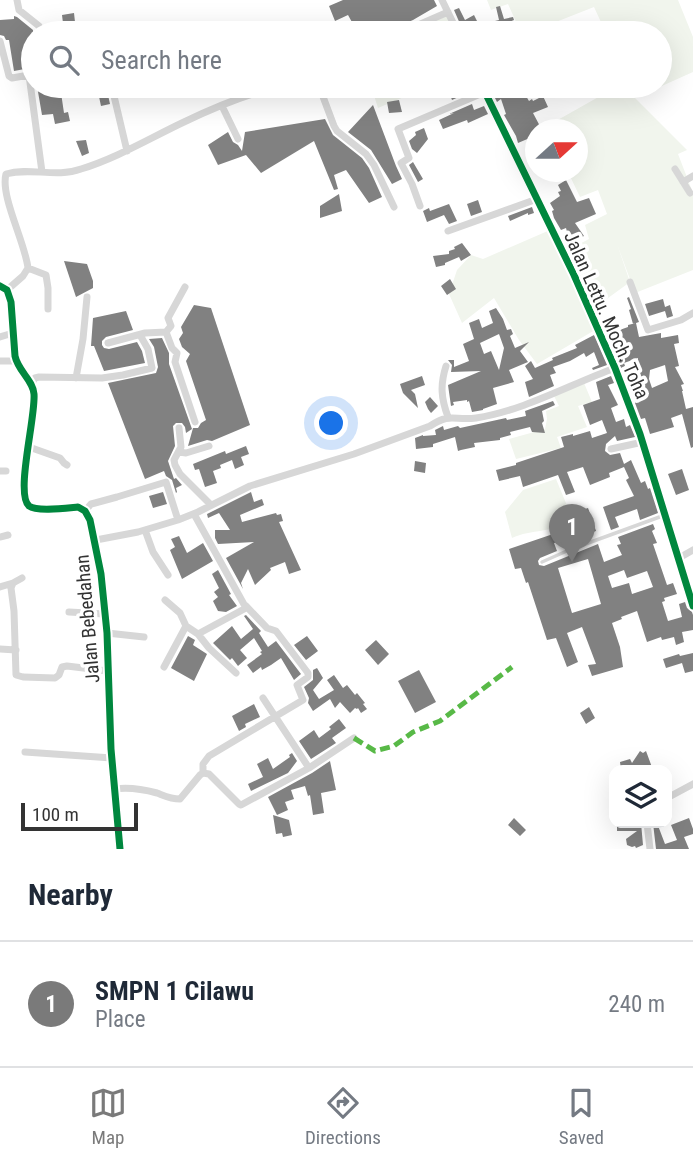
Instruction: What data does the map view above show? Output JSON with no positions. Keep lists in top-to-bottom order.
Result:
{
  "streets": {
    "street": ["Jalan Lettu. Moch. Toha", "Jalan Bebedahan"]
  },
  "scale_bar": "100 m",
  "north": "right",
  "page": {
    "search": "Search here",
    "pins": "1",
    "scale": "100 m",
    "heading": "Nearby",
    "list": [
      {
        "mark": "1",
        "name": "SMPN 1 Cilawu",
        "note": "Place",
        "value": "240 m"
      }
    ],
    "nav": ["Map", "Directions", "Saved"]
  }
}
